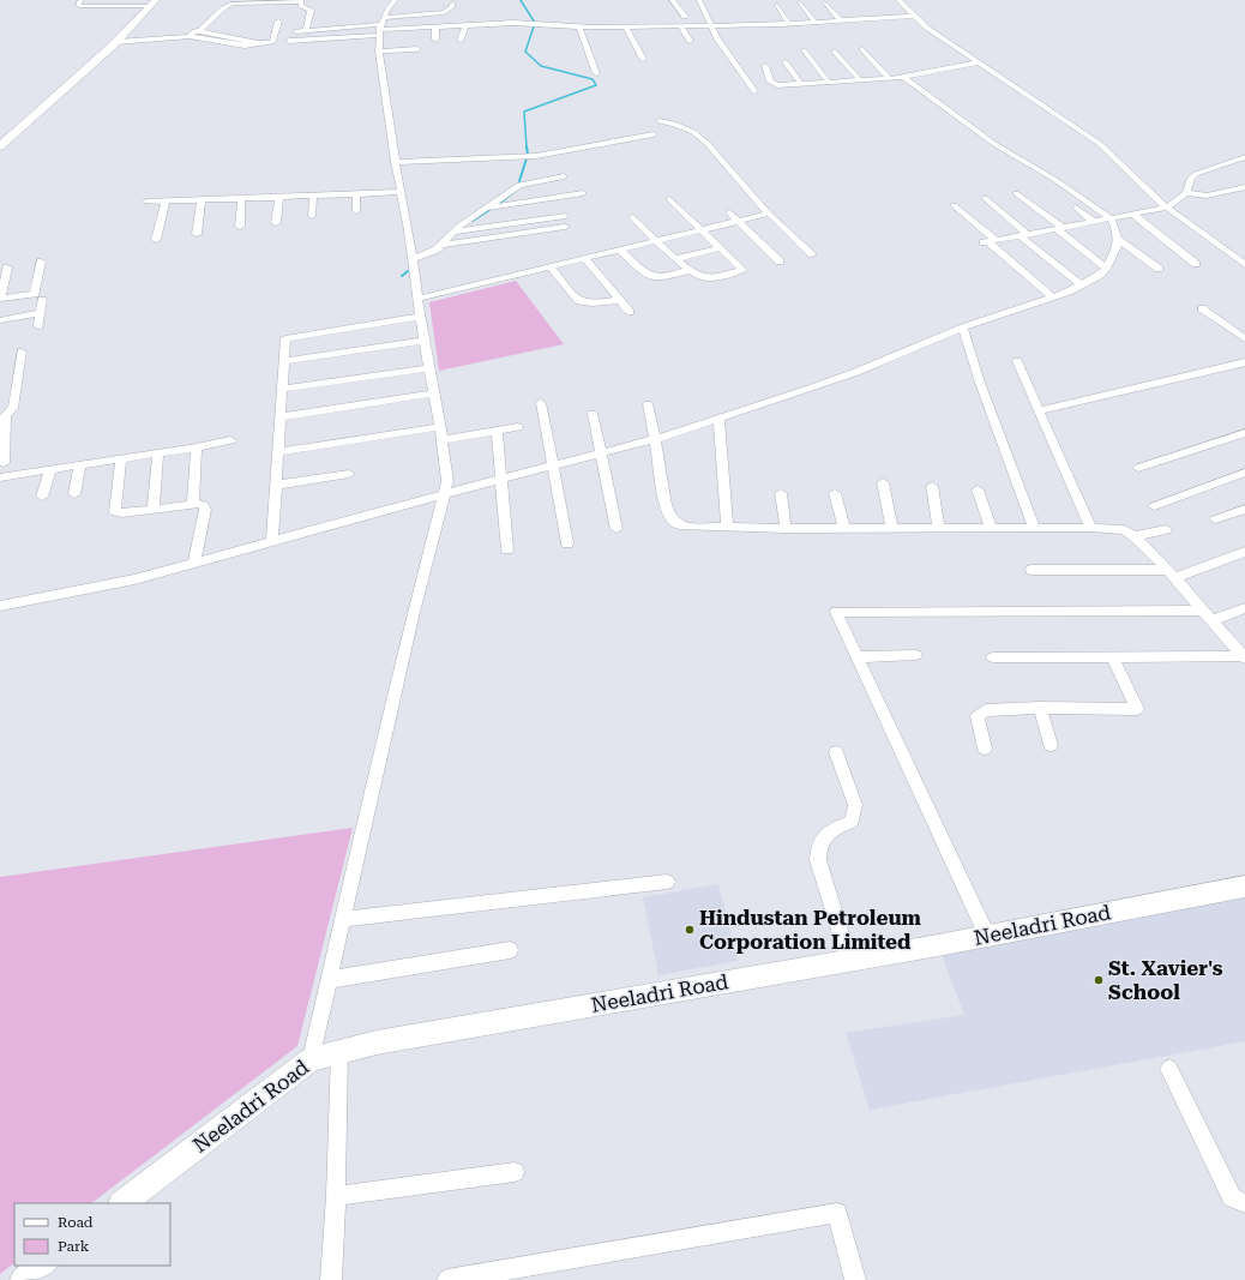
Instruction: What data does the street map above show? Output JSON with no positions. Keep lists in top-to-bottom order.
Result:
{
  "streets": {
    "main road": ["Neeladri Road"]
  },
  "places": ["Hindustan Petroleum Corporation Limited", "St. Xavier's School"],
  "legend": ["Road", "Park"]
}
